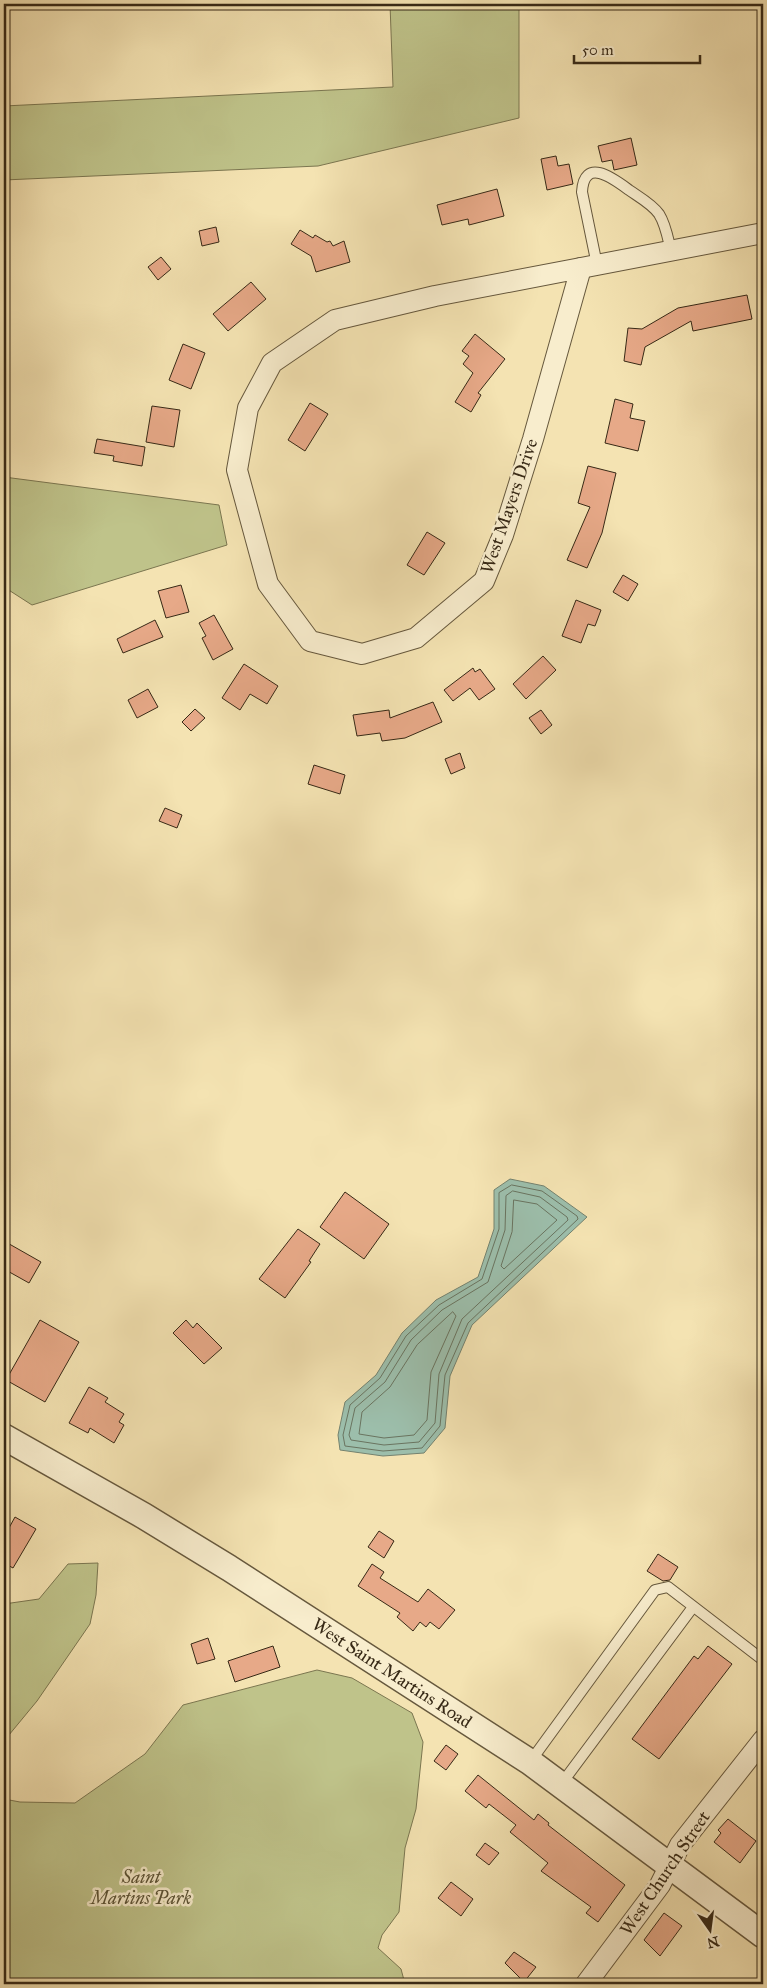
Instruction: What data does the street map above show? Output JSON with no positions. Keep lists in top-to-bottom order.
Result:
{
  "streets": {
    "street": ["West Mayers Drive", "West Saint Martins Road", "West Church Street"]
  },
  "crossings": [
    ["West Saint Martins Road", "West Church Street"]
  ],
  "parks": ["Saint Martins Park"],
  "scale_bar": "50 m",
  "north": "bottom"
}
